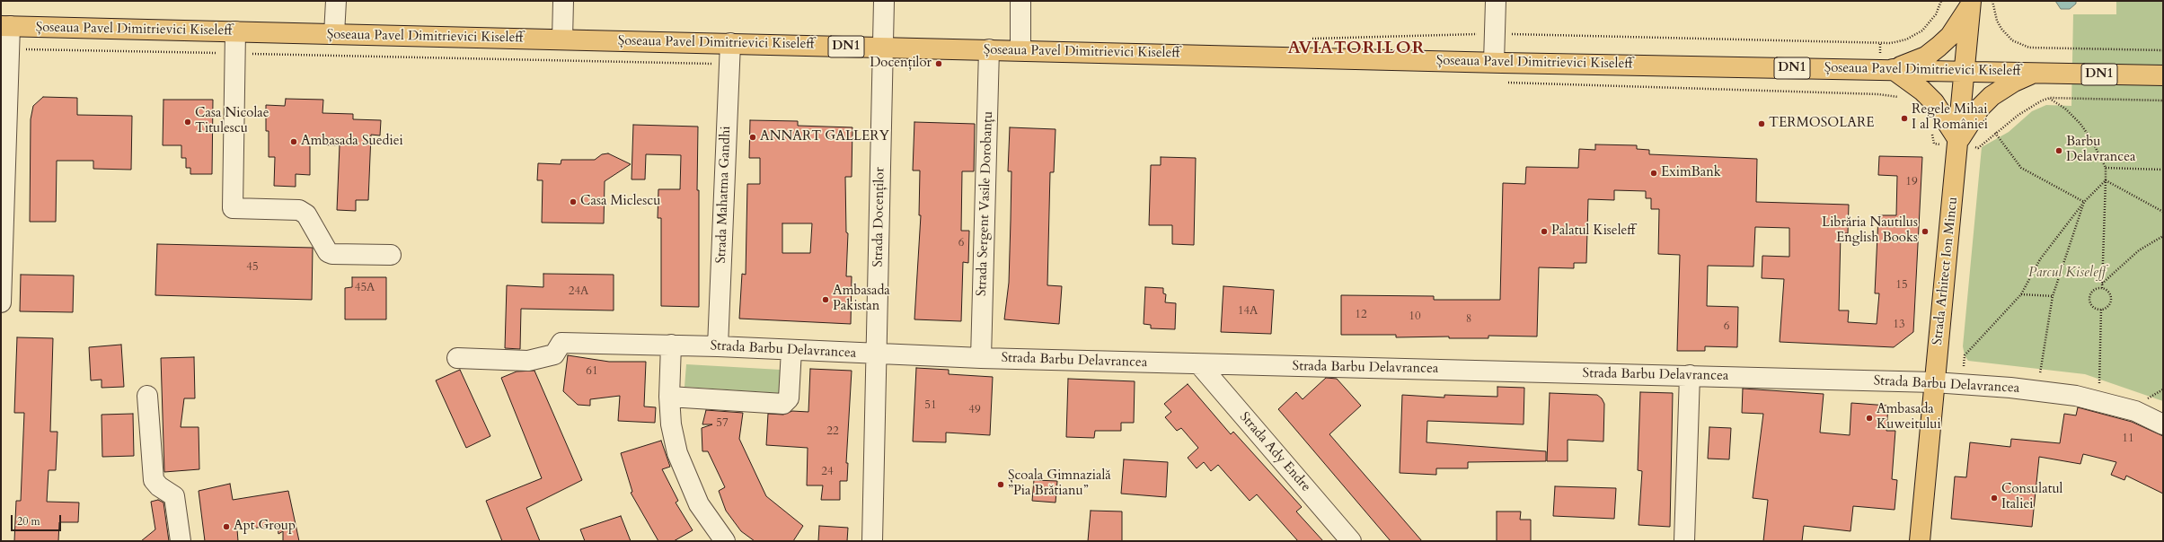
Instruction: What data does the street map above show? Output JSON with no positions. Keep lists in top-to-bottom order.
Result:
{
  "streets": {
    "main road": ["Șoseaua Pavel Dimitrievici Kiseleff", "DN1", "Strada Arhitect Ion Mincu"],
    "street": [
      "Strada Mahatma Gandhi",
      "Strada Sergent Vasile Dorobanțu",
      "Strada Docenților",
      "Strada Barbu Delavrancea",
      "Strada Ady Endre"
    ]
  },
  "crossings": [
    ["Șoseaua Pavel Dimitrievici Kiseleff", "Strada Mahatma Gandhi"],
    ["Șoseaua Pavel Dimitrievici Kiseleff", "Strada Sergent Vasile Dorobanțu"],
    ["Șoseaua Pavel Dimitrievici Kiseleff", "Strada Docenților"],
    ["Șoseaua Pavel Dimitrievici Kiseleff", "Strada Arhitect Ion Mincu"],
    ["Strada Mahatma Gandhi", "Strada Barbu Delavrancea"],
    ["Strada Sergent Vasile Dorobanțu", "Strada Barbu Delavrancea"],
    ["Strada Docenților", "Strada Barbu Delavrancea"],
    ["Strada Arhitect Ion Mincu", "Strada Barbu Delavrancea"],
    ["Strada Barbu Delavrancea", "Strada Ady Endre"]
  ],
  "districts": ["AVIATORILOR"],
  "parks": ["Parcul Kiseleff"],
  "places": [
    "Docenților",
    "Regele Mihai I al României",
    "Casa Nicolae Titulescu",
    "TERMOSOLARE",
    "ANNART GALLERY",
    "Ambasada Suediei",
    "Barbu Delavrancea",
    "EximBank",
    "Casa Miclescu",
    "Palatul Kiseleff",
    "Librăria Nautilus English Books",
    "Ambasada Pakistan",
    "Ambasada Kuweitului",
    "Școala Gimnazială ”Pia Brătianu”",
    "Consulatul Italiei",
    "Apt Group"
  ],
  "house_numbers": [
    "19",
    "6",
    "45",
    "15",
    "45A",
    "24A",
    "14A",
    "12",
    "10",
    "8",
    "13",
    "6",
    "61",
    "51",
    "49",
    "57",
    "22",
    "11",
    "24"
  ],
  "scale_bar": "20 m"
}
